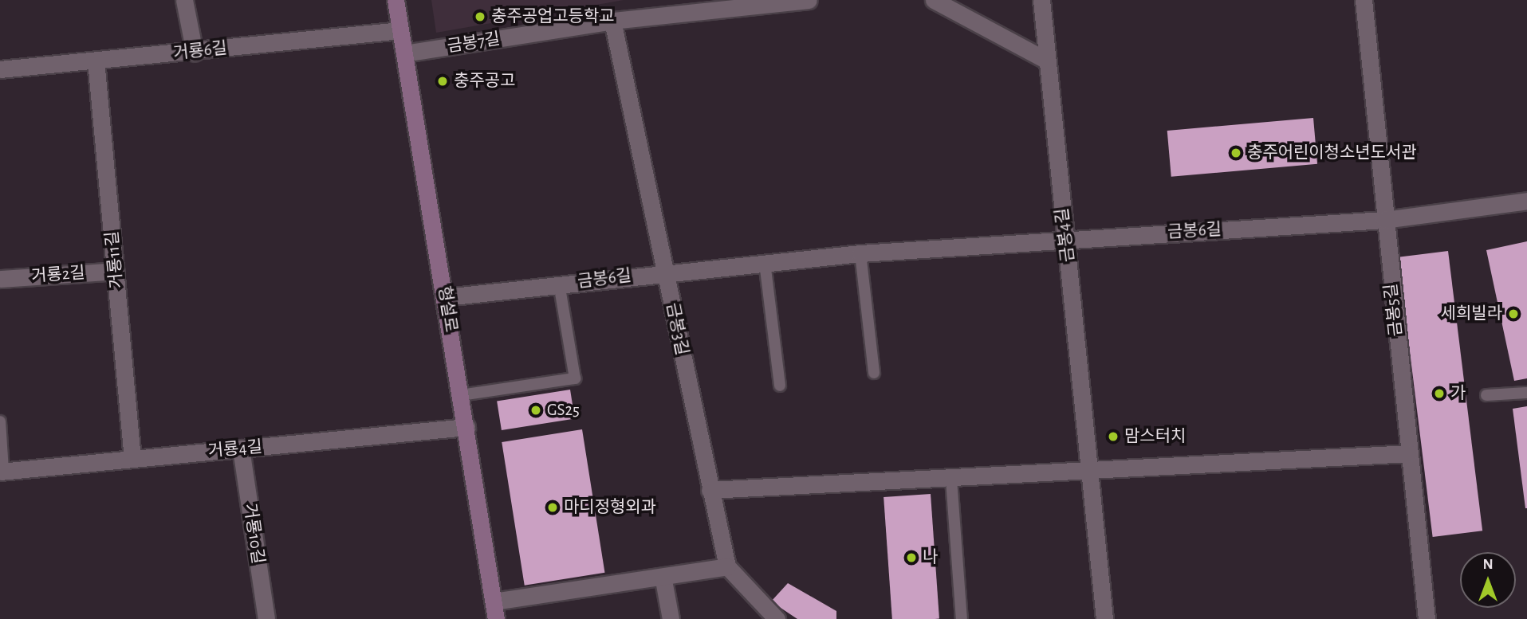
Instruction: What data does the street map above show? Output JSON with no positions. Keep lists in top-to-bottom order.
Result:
{
  "streets": {
    "street": [
      "금봉7길",
      "거룡6길",
      "금봉6길",
      "금봉4길",
      "거룡11길",
      "거룡2길",
      "형설로",
      "금봉5길",
      "금봉3길",
      "거룡4길",
      "거룡10길"
    ]
  },
  "crossings": [
    ["금봉7길", "형설로"],
    ["금봉7길", "금봉3길"],
    ["거룡6길", "거룡11길"],
    ["거룡6길", "형설로"],
    ["금봉6길", "금봉4길"],
    ["금봉6길", "형설로"],
    ["금봉6길", "금봉5길"],
    ["금봉6길", "금봉3길"],
    ["거룡11길", "거룡2길"],
    ["거룡11길", "거룡4길"],
    ["형설로", "거룡4길"],
    ["거룡4길", "거룡10길"]
  ],
  "places": [
    "충주공업고등학교",
    "충주공고",
    "충주어린이청소년도서관",
    "세희빌라",
    "가",
    "GS25",
    "맘스터치",
    "마디정형외과",
    "나"
  ],
  "north": "top"
}
